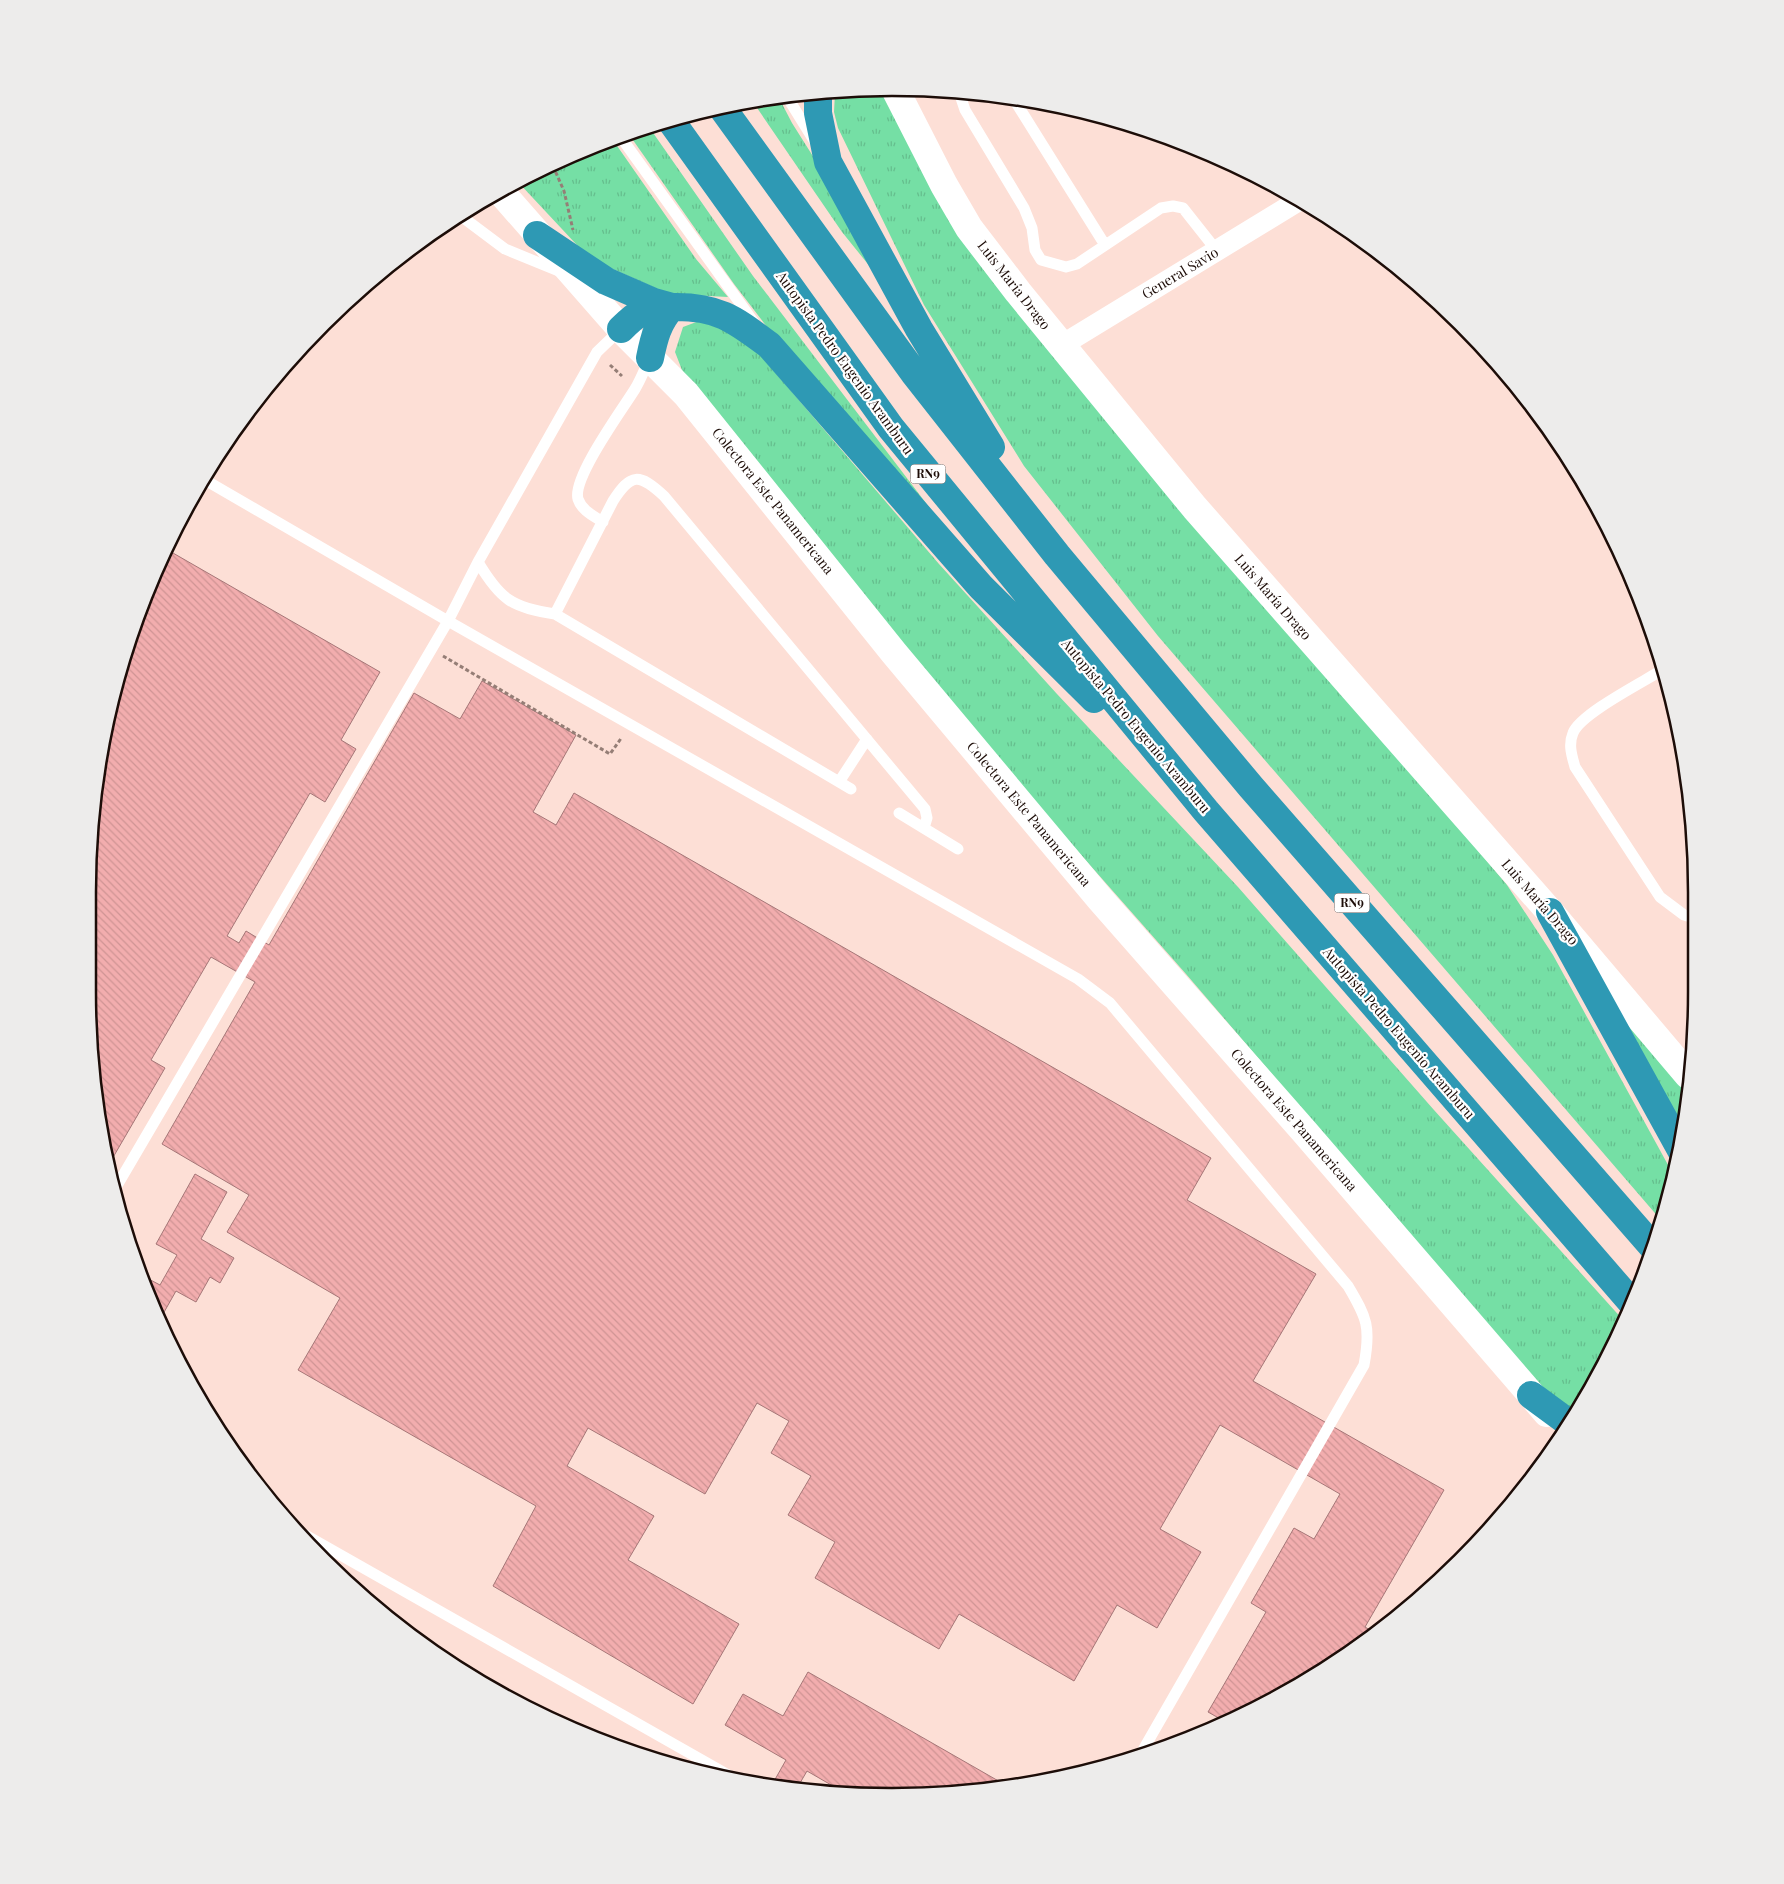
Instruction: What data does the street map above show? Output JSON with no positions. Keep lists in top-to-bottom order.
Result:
{
  "streets": {
    "highway": ["Autopista Pedro Eugenio Aramburu", "RN9"],
    "street": ["General Savio", "Luis María Drago", "Colectora Este Panamericana"]
  },
  "crossings": [
    ["General Savio", "Luis María Drago"]
  ]
}
